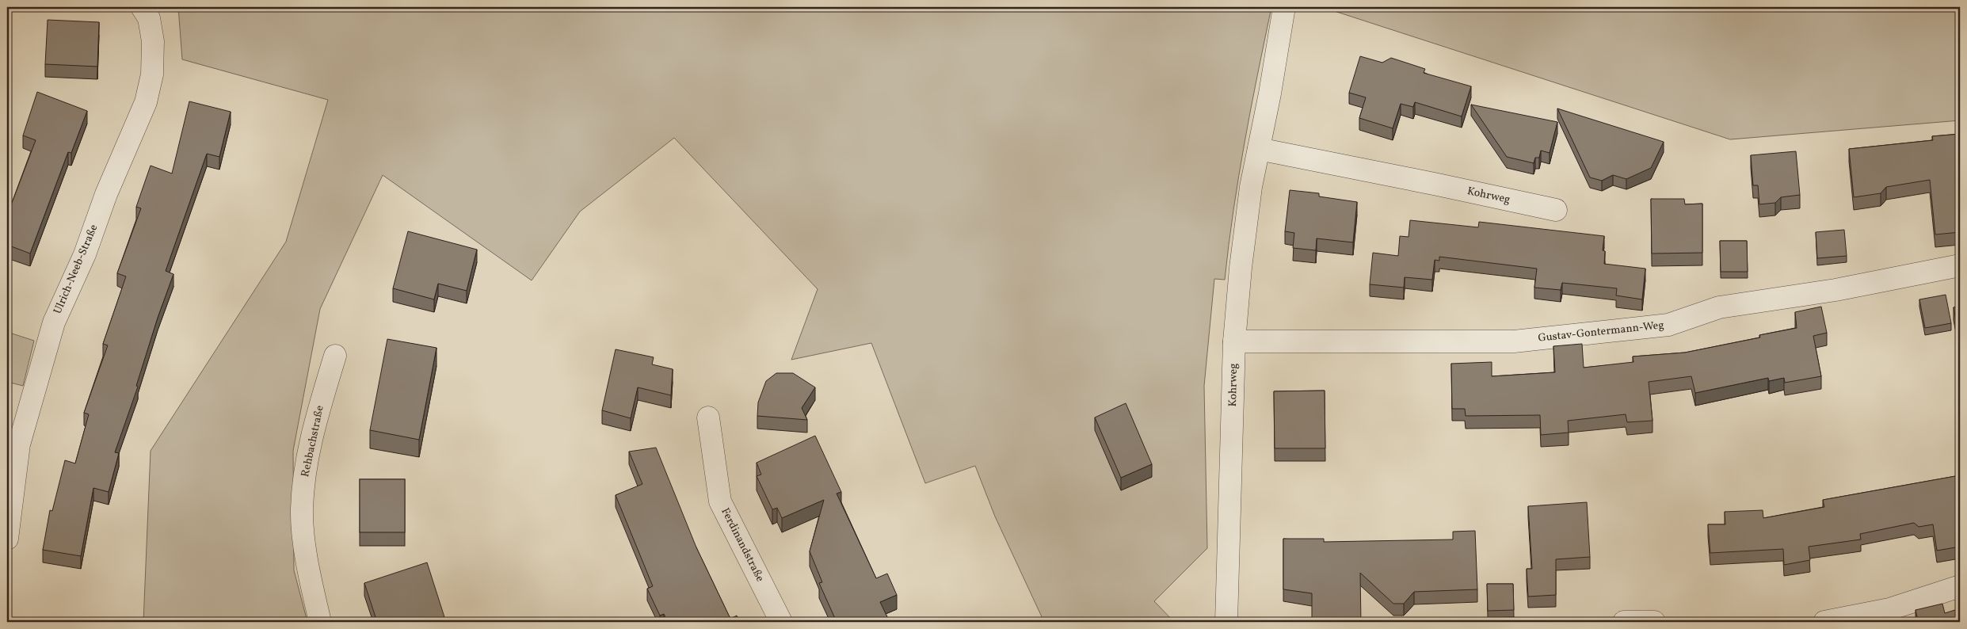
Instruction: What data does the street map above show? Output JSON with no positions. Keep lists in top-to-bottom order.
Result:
{
  "streets": {
    "street": [
      "Kohrweg",
      "Ulrich-Neeb-Straße",
      "Gustav-Gontermann-Weg",
      "Rehbachstraße",
      "Ferdinandstraße"
    ]
  },
  "crossings": [
    ["Kohrweg", "Gustav-Gontermann-Weg"]
  ]
}
